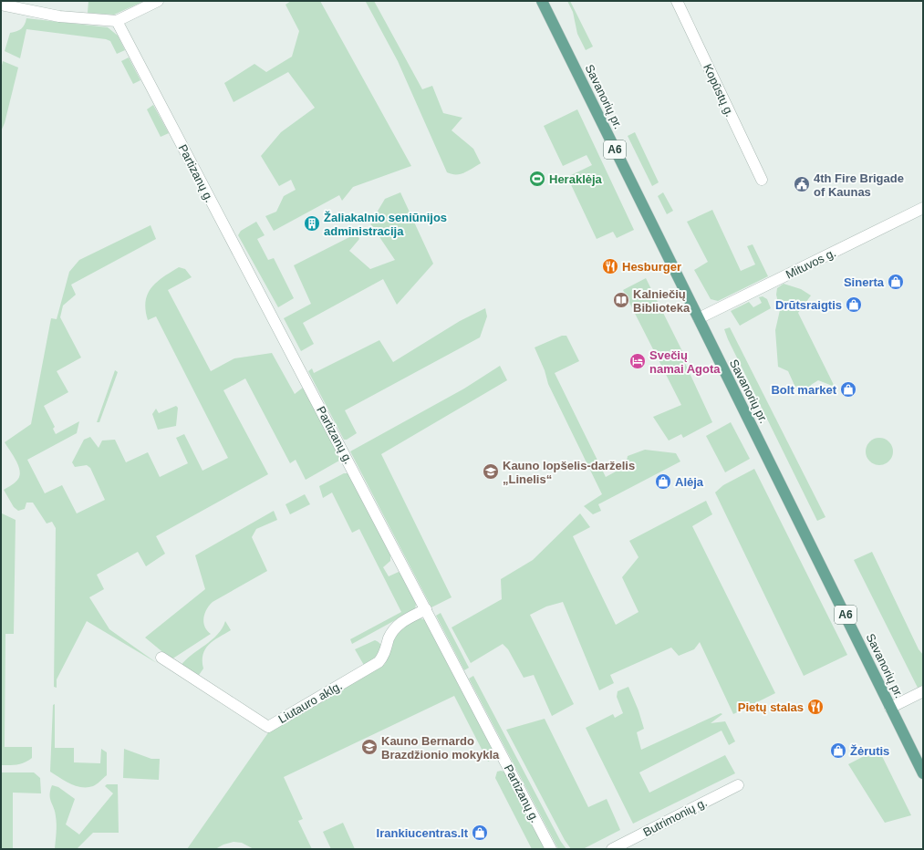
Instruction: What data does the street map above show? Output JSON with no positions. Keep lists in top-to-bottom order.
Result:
{
  "streets": {
    "main road": ["Savanorių pr.", "A6"],
    "street": [
      "Kopūstų g.",
      "Partizanų g.",
      "Mituvos g.",
      "Liutauro aklg.",
      "Butrimonių g."
    ]
  },
  "crossings": [
    ["Savanorių pr.", "Mituvos g."],
    ["Partizanų g.", "Liutauro aklg."]
  ],
  "places": {
    "sports": ["Heraklėja"],
    "public building": ["4th Fire Brigade of Kaunas"],
    "building": ["Žaliakalnio seniūnijos administracija"],
    "restaurant": ["Hesburger", "Pietų stalas"],
    "shop": [
      "Sinerta",
      "Drūtsraigtis",
      "Bolt market",
      "Alėja",
      "Žėrutis",
      "Irankiucentras.lt"
    ],
    "library": ["Kalniečių Biblioteka"],
    "hotel": ["Svečių namai Agota"],
    "school or university": ["Kauno lopšelis-darželis „Linelis“", "Kauno Bernardo Brazdžionio mokykla"]
  }
}
